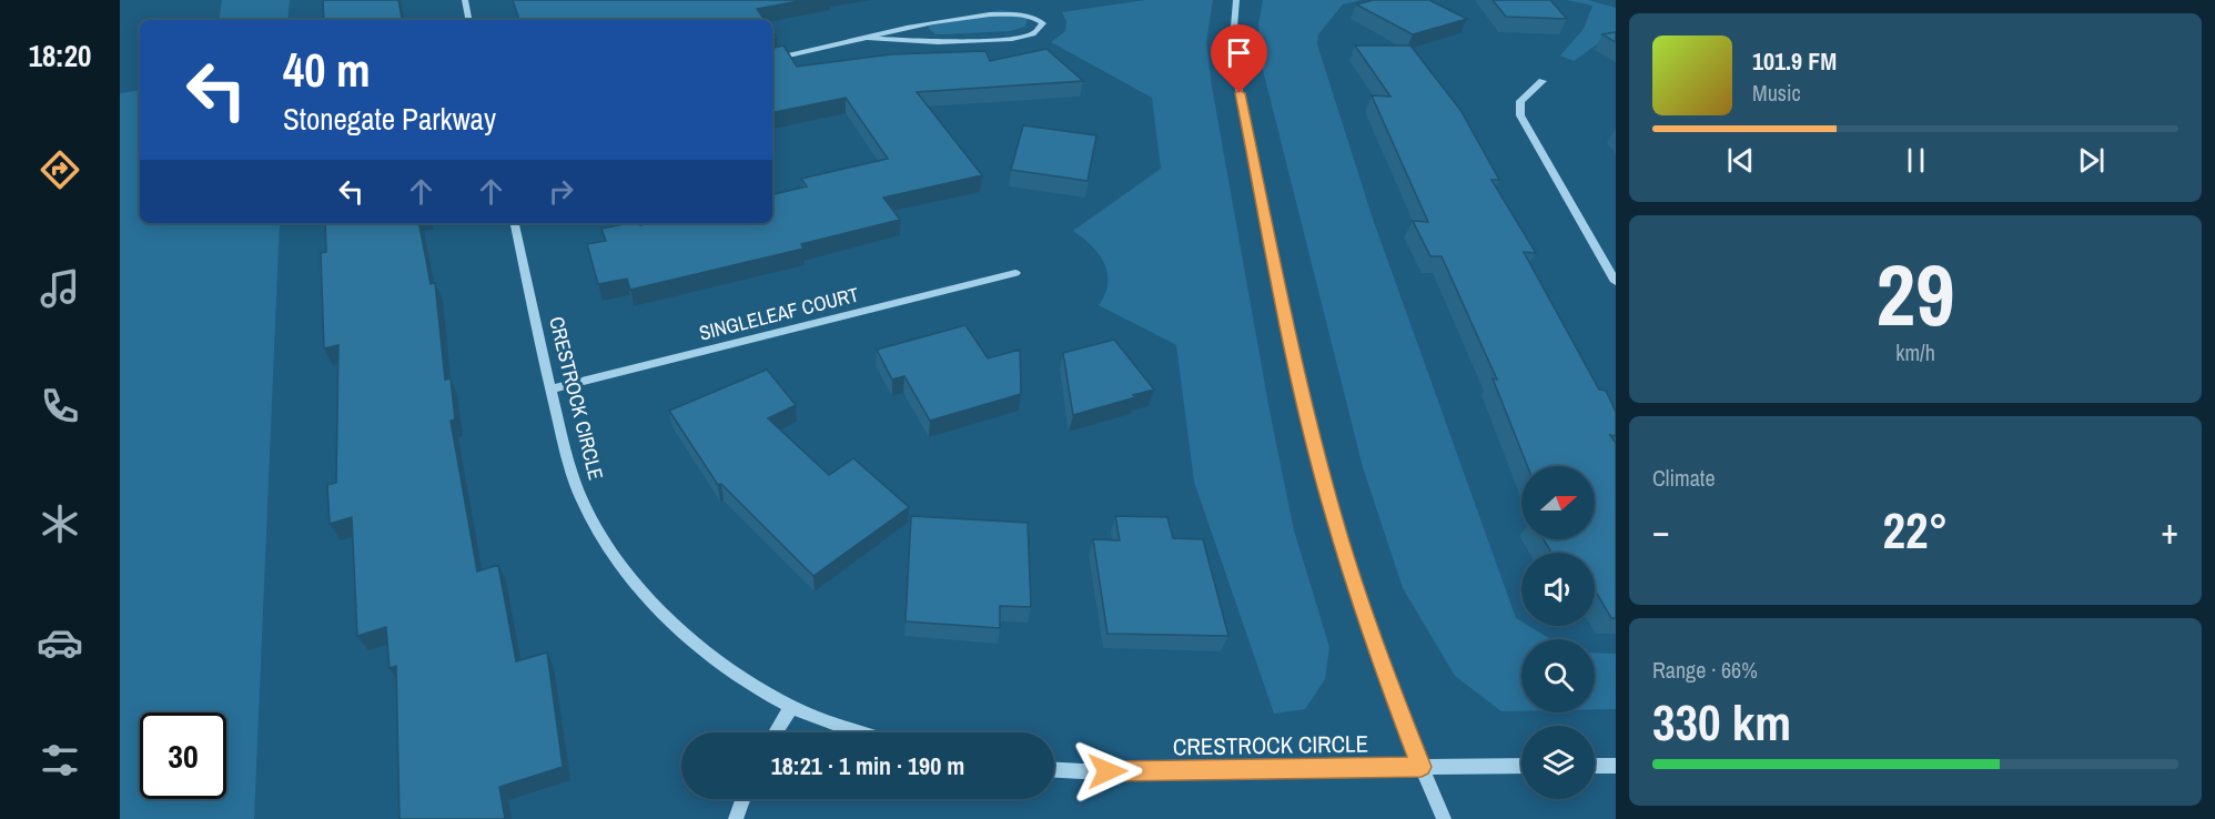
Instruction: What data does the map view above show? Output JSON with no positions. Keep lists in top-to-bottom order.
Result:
{
  "streets": {
    "street": ["SINGLELEAF COURT", "CRESTROCK CIRCLE"]
  },
  "crossings": [
    ["SINGLELEAF COURT", "CRESTROCK CIRCLE"]
  ],
  "north": "right",
  "page": {
    "tabs": "18:20",
    "turn": ["40 m", "Stonegate Parkway"],
    "song": ["101.9 FM", "Music"],
    "tile": [
      ["29", "km/h"],
      "Climate",
      ["Range · 66%", "330 km"]
    ],
    "heat": ["−", "22°", "+"],
    "limit": "30",
    "trip": "18:21 · 1 min · 190 m"
  }
}
